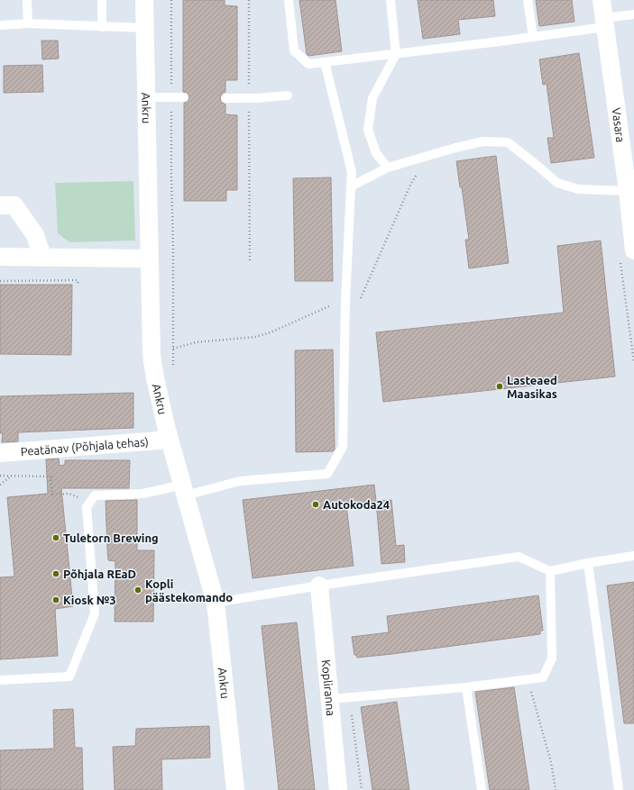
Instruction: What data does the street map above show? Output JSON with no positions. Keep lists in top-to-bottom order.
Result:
{
  "streets": {
    "street": [
      "Ankru",
      "Vasara",
      "Peatänav (Põhjala tehas)",
      "Kopliranna"
    ]
  },
  "crossings": [
    ["Ankru", "Peatänav (Põhjala tehas)"]
  ],
  "places": [
    "Lasteaed Maasikas",
    "Autokoda24",
    "Tuletorn Brewing",
    "Põhjala REaD",
    "Kopli päästekomando",
    "Kiosk №3"
  ]
}
